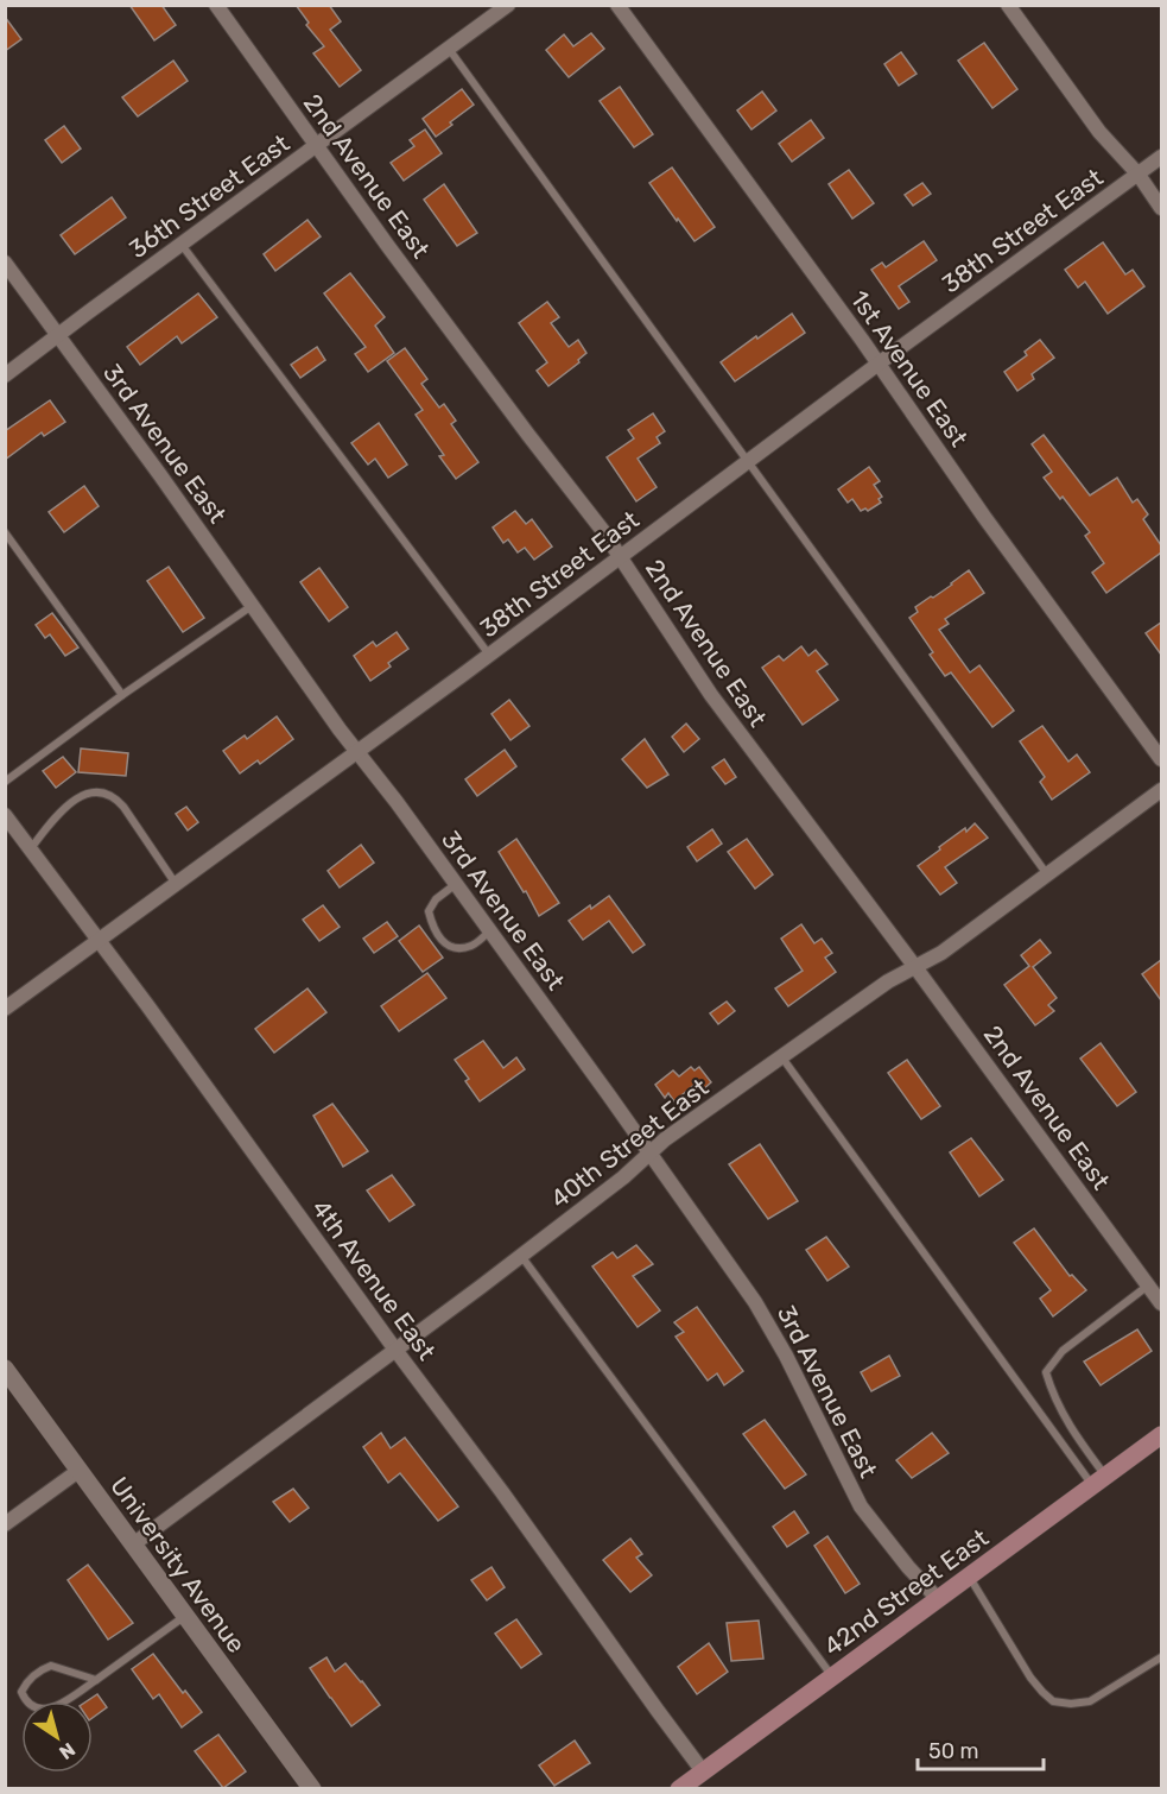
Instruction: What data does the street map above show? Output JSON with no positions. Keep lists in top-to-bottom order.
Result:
{
  "streets": {
    "main road": ["42nd Street East"],
    "street": [
      "2nd Avenue East",
      "36th Street East",
      "38th Street East",
      "1st Avenue East",
      "3rd Avenue East",
      "40th Street East",
      "4th Avenue East",
      "University Avenue"
    ]
  },
  "crossings": [
    ["2nd Avenue East", "36th Street East"],
    ["2nd Avenue East", "38th Street East"],
    ["2nd Avenue East", "40th Street East"],
    ["36th Street East", "3rd Avenue East"],
    ["38th Street East", "1st Avenue East"],
    ["38th Street East", "3rd Avenue East"],
    ["38th Street East", "4th Avenue East"],
    ["3rd Avenue East", "40th Street East"],
    ["3rd Avenue East", "42nd Street East"],
    ["40th Street East", "4th Avenue East"],
    ["40th Street East", "University Avenue"],
    ["4th Avenue East", "42nd Street East"]
  ],
  "scale_bar": "50 m",
  "north": "bottom right"
}
